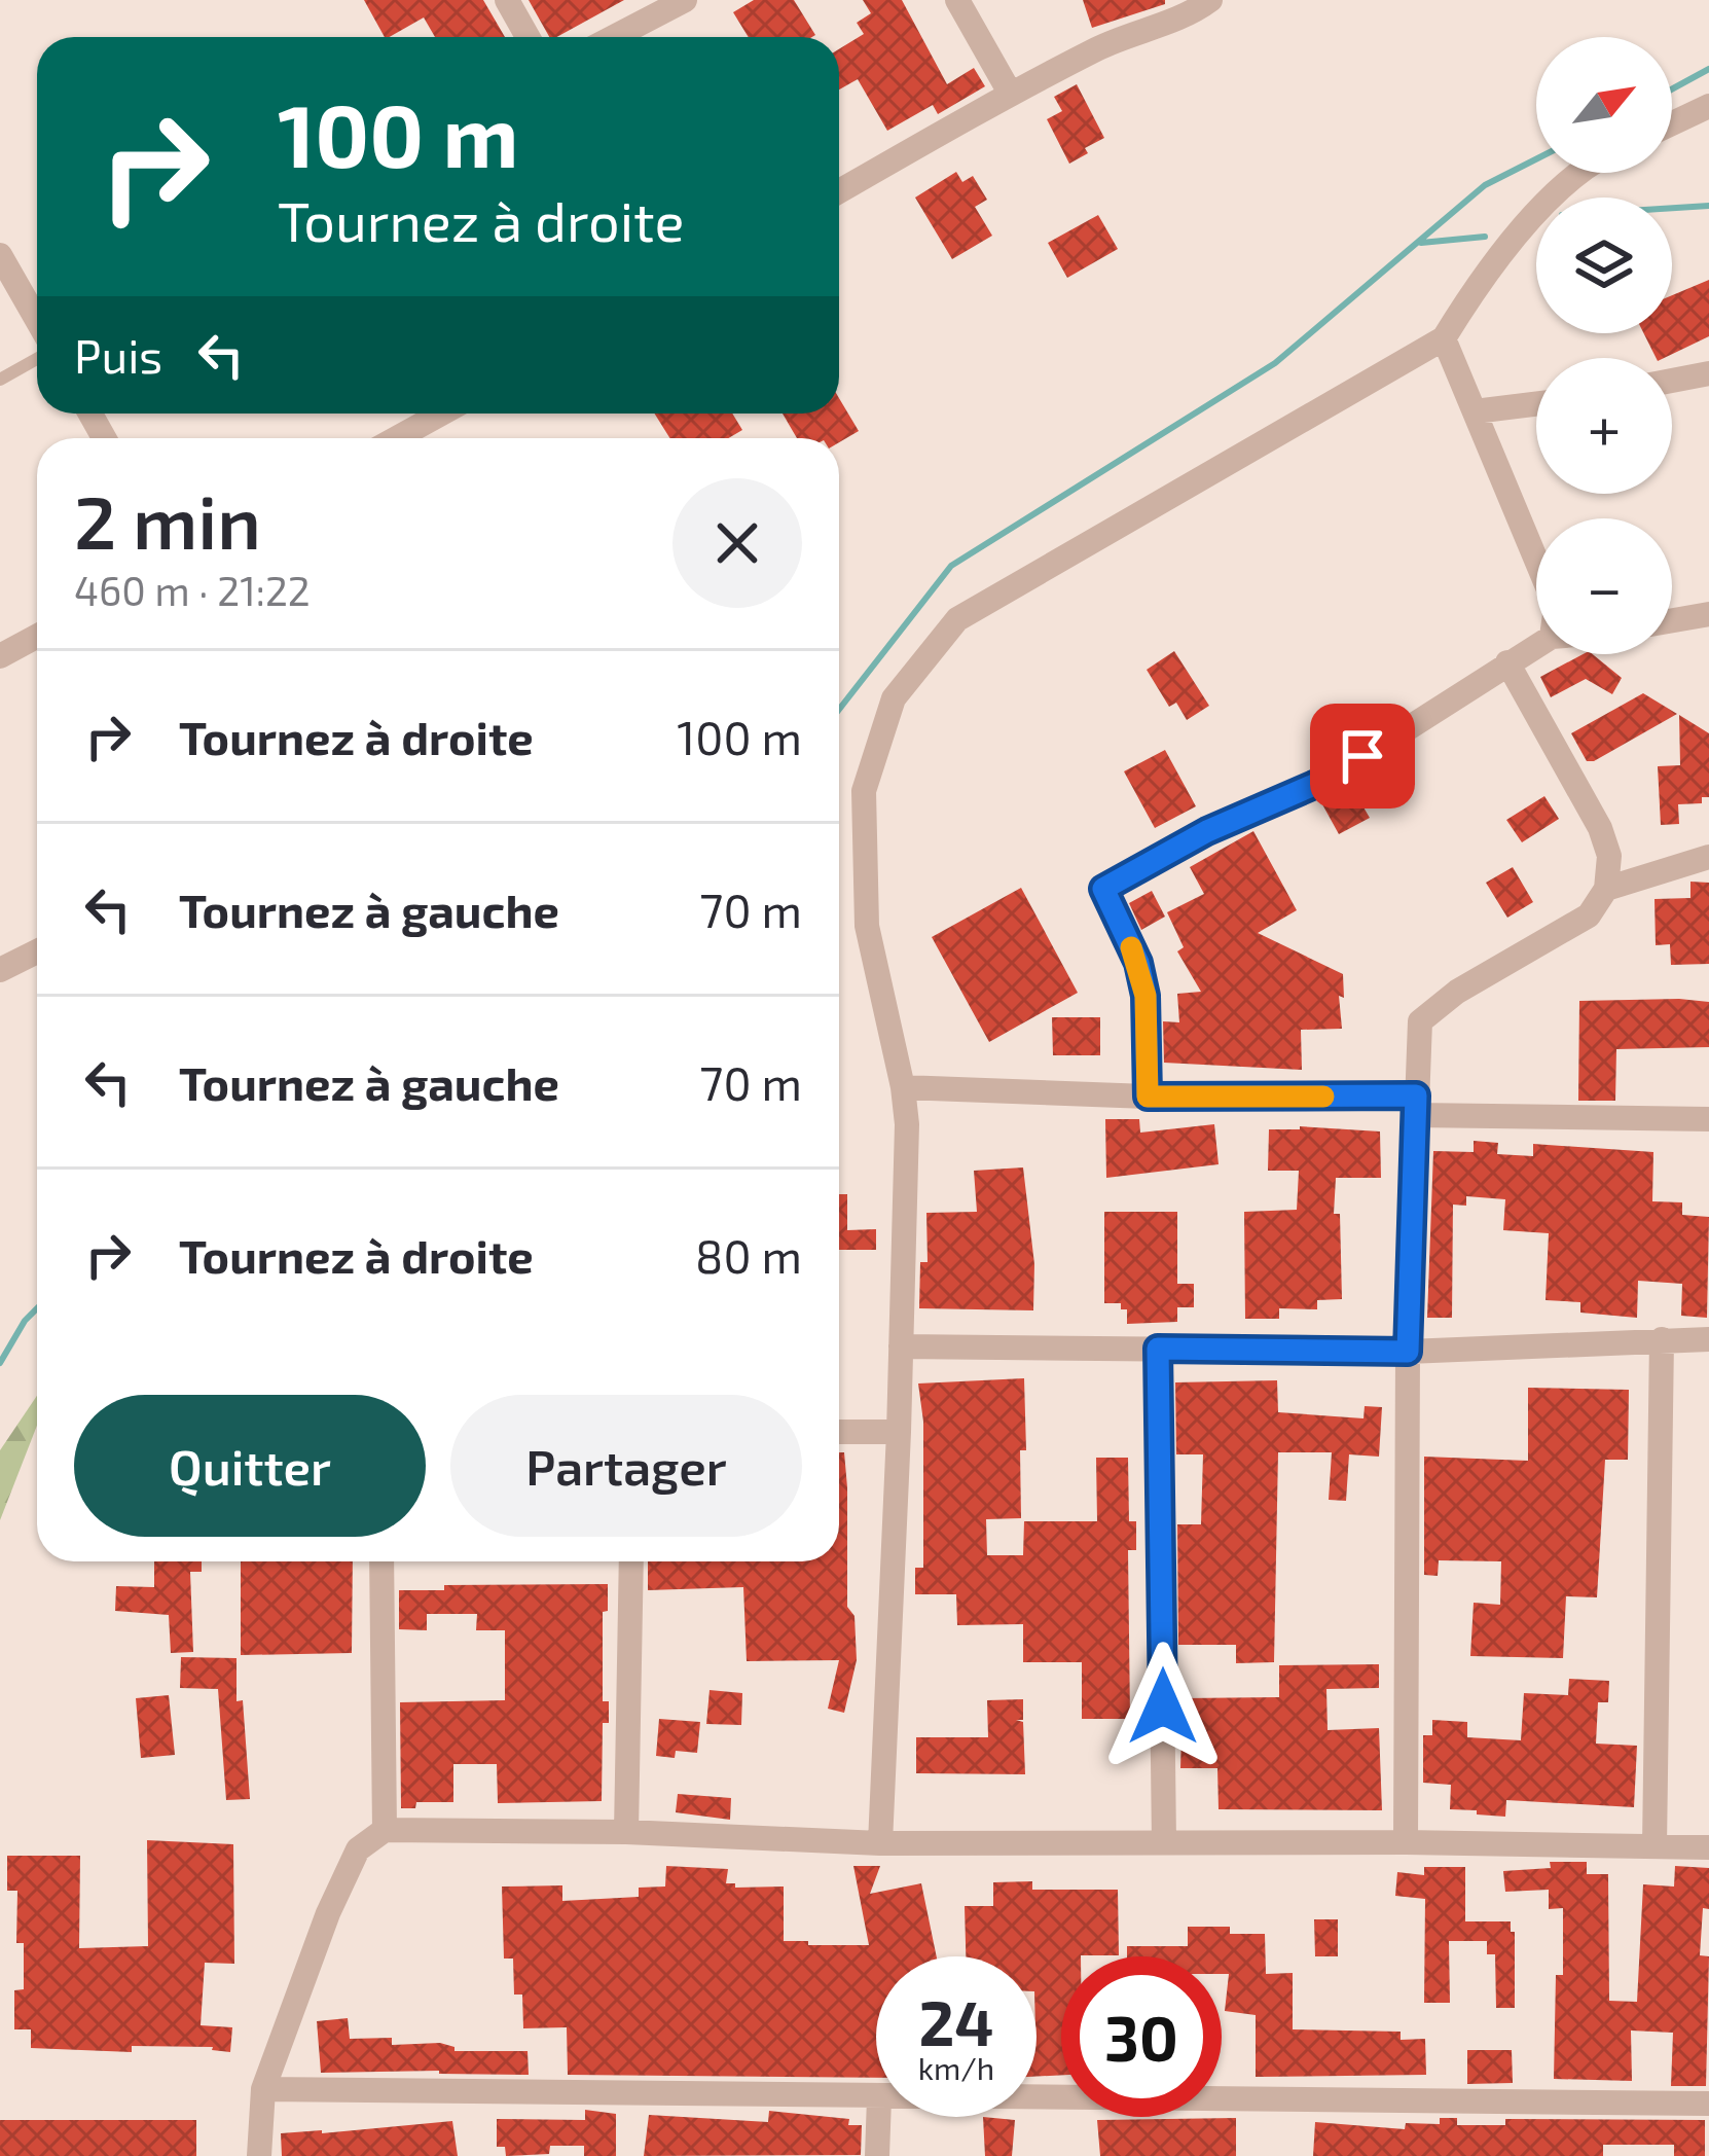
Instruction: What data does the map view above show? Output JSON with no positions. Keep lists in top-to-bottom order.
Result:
{
  "north": "top right",
  "page": {
    "map_buttons": ["+", "−"],
    "turn": ["100 m", "Tournez à droite"],
    "then": "Puis",
    "heading": ["2 min", "460 m · 21:22"],
    "list": [
      {
        "name": "Tournez à droite",
        "value": "100 m"
      },
      {
        "name": "Tournez à gauche",
        "value": "70 m"
      },
      {
        "name": "Tournez à gauche",
        "value": "70 m"
      },
      {
        "name": "Tournez à droite",
        "value": "80 m"
      }
    ],
    "buttons": ["Quitter", "Partager"],
    "speed": "24 km/h",
    "limit": "30"
  }
}
